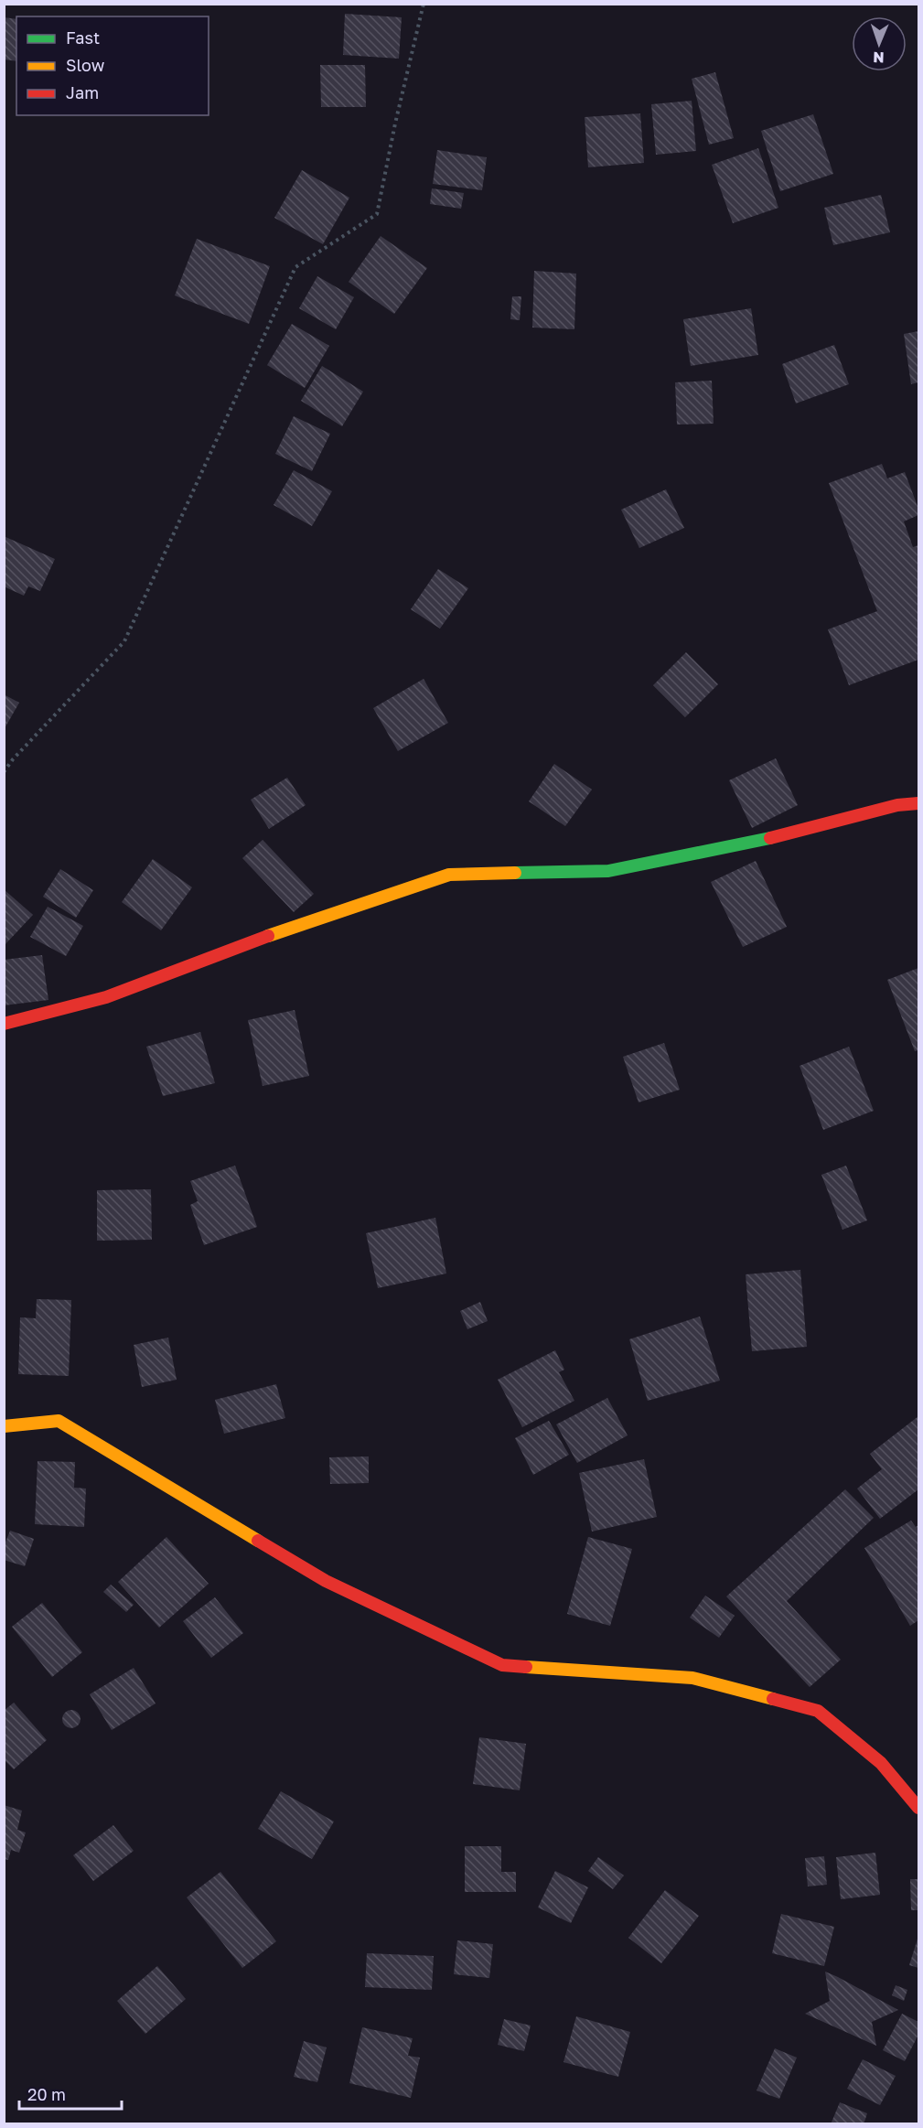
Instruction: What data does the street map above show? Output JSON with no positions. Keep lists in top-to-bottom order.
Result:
{
  "legend": ["Fast", "Slow", "Jam"],
  "scale_bar": "20 m",
  "north": "bottom"
}
